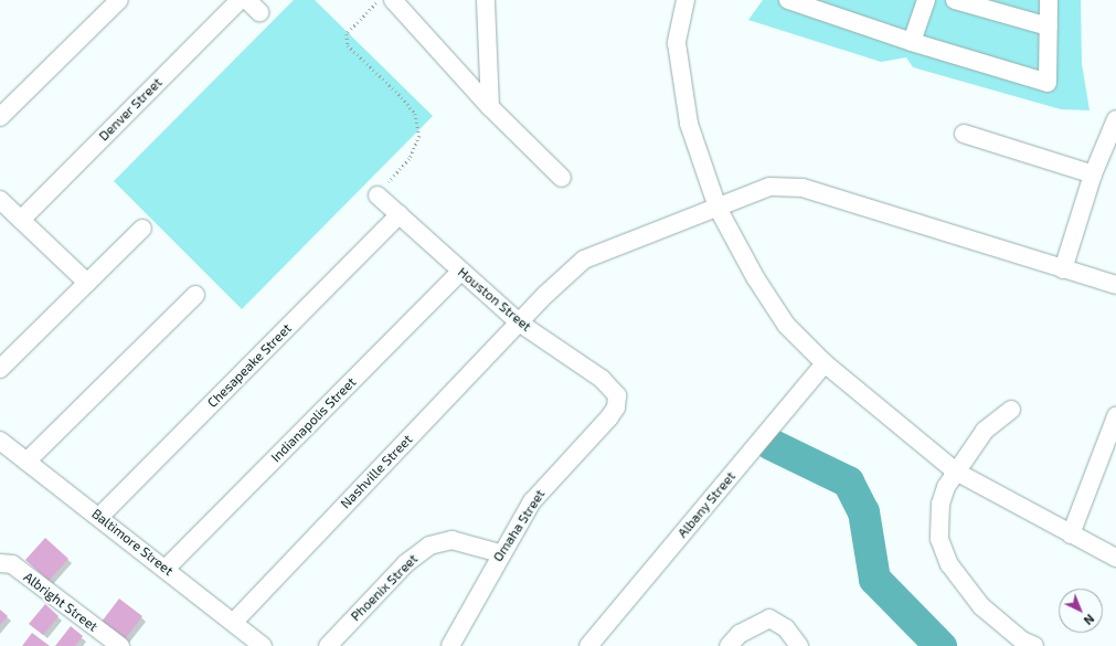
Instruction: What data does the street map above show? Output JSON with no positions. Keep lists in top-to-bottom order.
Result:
{
  "streets": {
    "street": [
      "Denver Street",
      "Houston Street",
      "Chesapeake Street",
      "Indianapolis Street",
      "Nashville Street",
      "Albany Street",
      "Omaha Street",
      "Baltimore Street",
      "Phoenix Street",
      "Albright Street"
    ]
  },
  "crossings": [
    ["Houston Street", "Chesapeake Street"],
    ["Houston Street", "Indianapolis Street"],
    ["Houston Street", "Nashville Street"],
    ["Houston Street", "Omaha Street"],
    ["Chesapeake Street", "Baltimore Street"],
    ["Indianapolis Street", "Baltimore Street"],
    ["Nashville Street", "Baltimore Street"],
    ["Omaha Street", "Phoenix Street"]
  ],
  "north": "bottom right"
}
